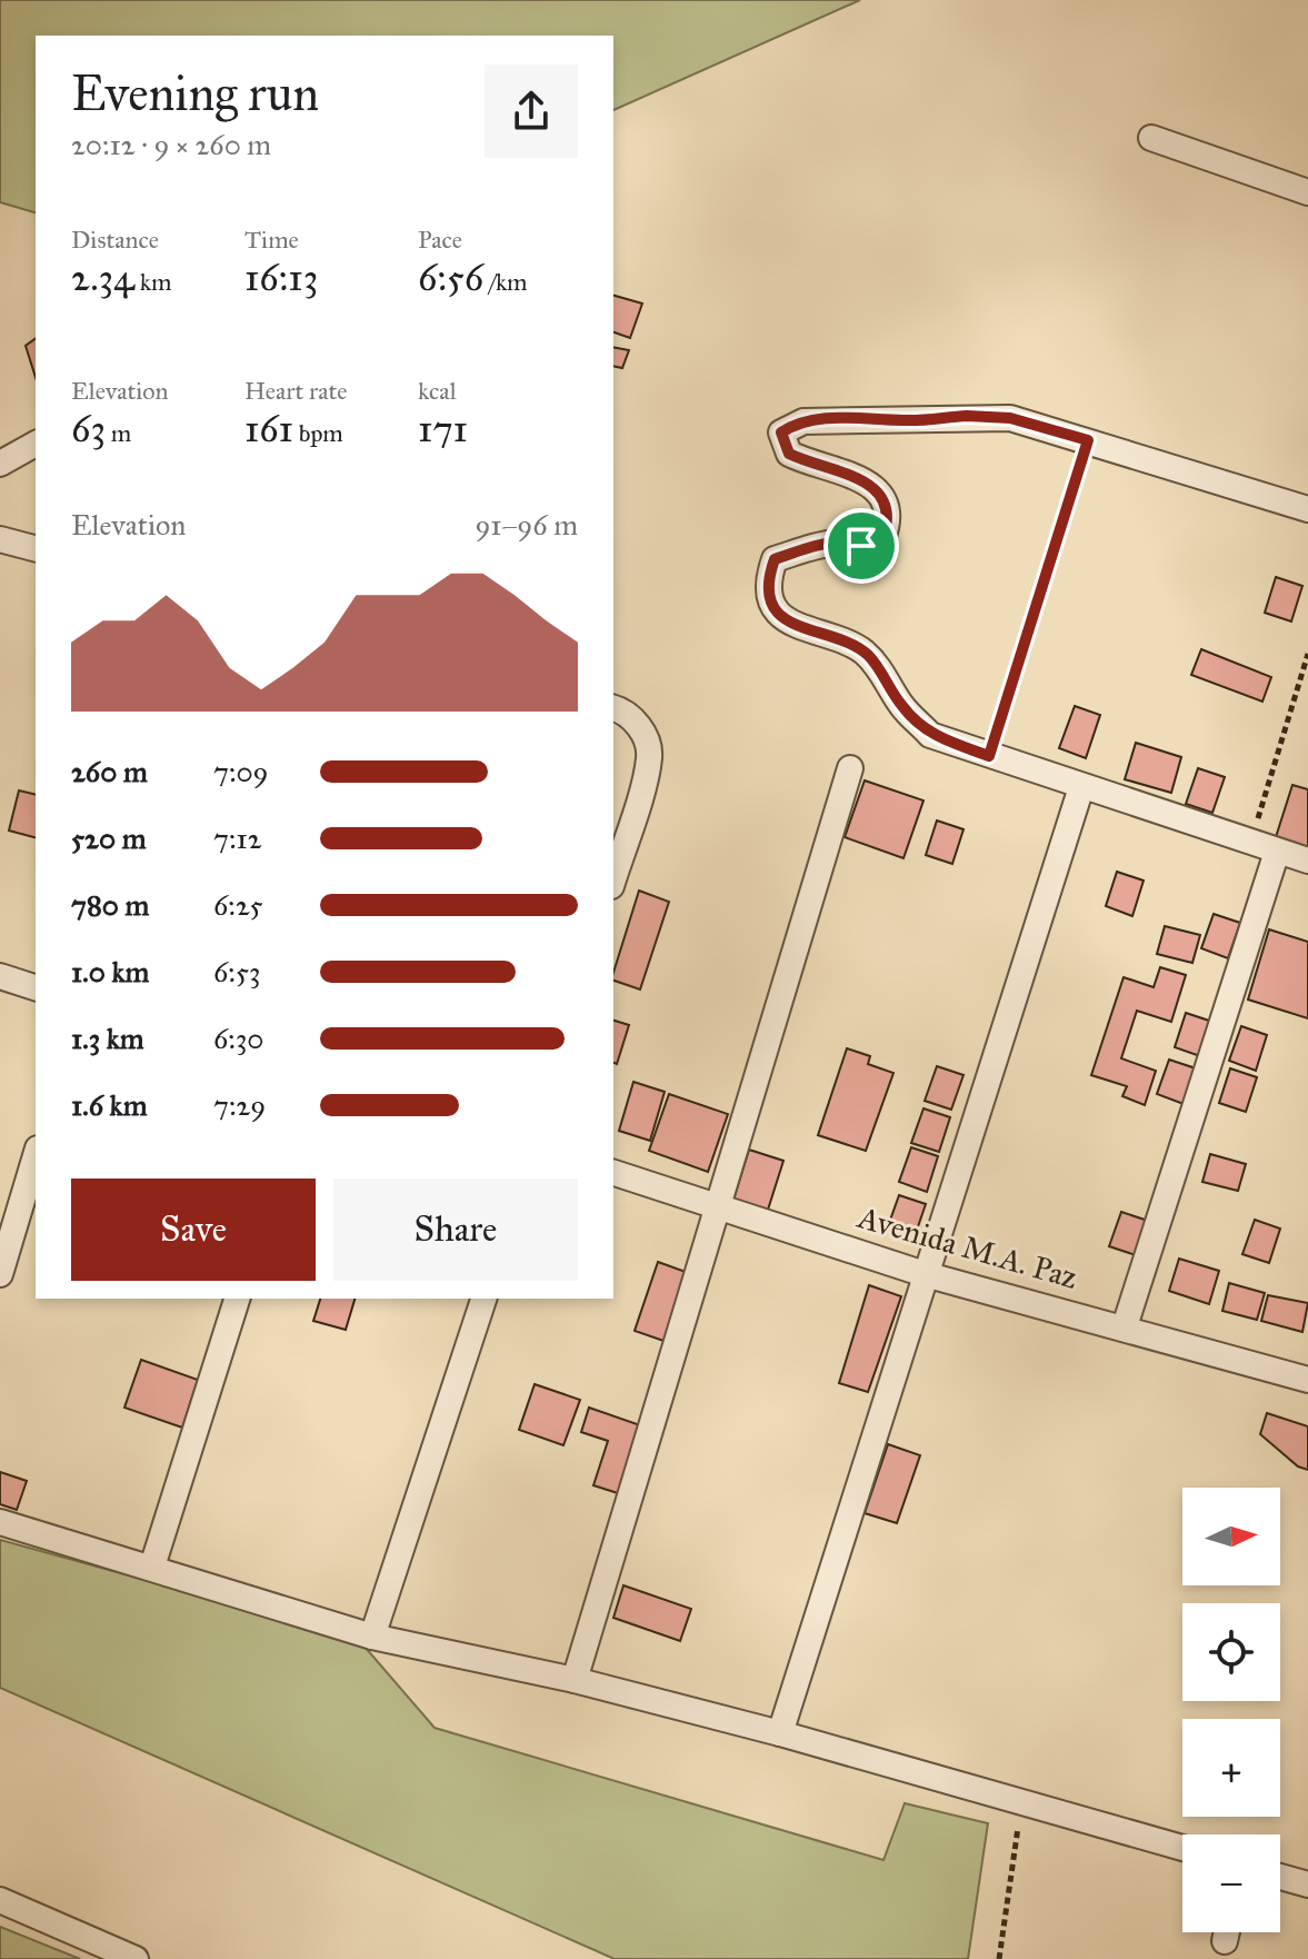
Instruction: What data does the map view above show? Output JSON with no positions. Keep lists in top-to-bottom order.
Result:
{
  "streets": {
    "street": ["Avenida M.A. Paz"]
  },
  "north": "right",
  "page": {
    "heading": ["Evening run", "20:12 · 9 × 260 m"],
    "stats": [
      ["Distance", "2.34 km"],
      ["Time", "16:13"],
      ["Pace", "6:56 /km"],
      ["Elevation", "63 m"],
      ["Heart rate", "161 bpm"],
      ["kcal", "171"]
    ],
    "chart": ["Elevation", "91–96 m"],
    "list": [
      {
        "name": "260 m",
        "note": "7:09"
      },
      {
        "name": "520 m",
        "note": "7:12"
      },
      {
        "name": "780 m",
        "note": "6:25"
      },
      {
        "name": "1.0 km",
        "note": "6:53"
      },
      {
        "name": "1.3 km",
        "note": "6:30"
      },
      {
        "name": "1.6 km",
        "note": "7:29"
      }
    ],
    "buttons": ["Save", "Share"],
    "map_buttons": ["+", "−"]
  }
}
